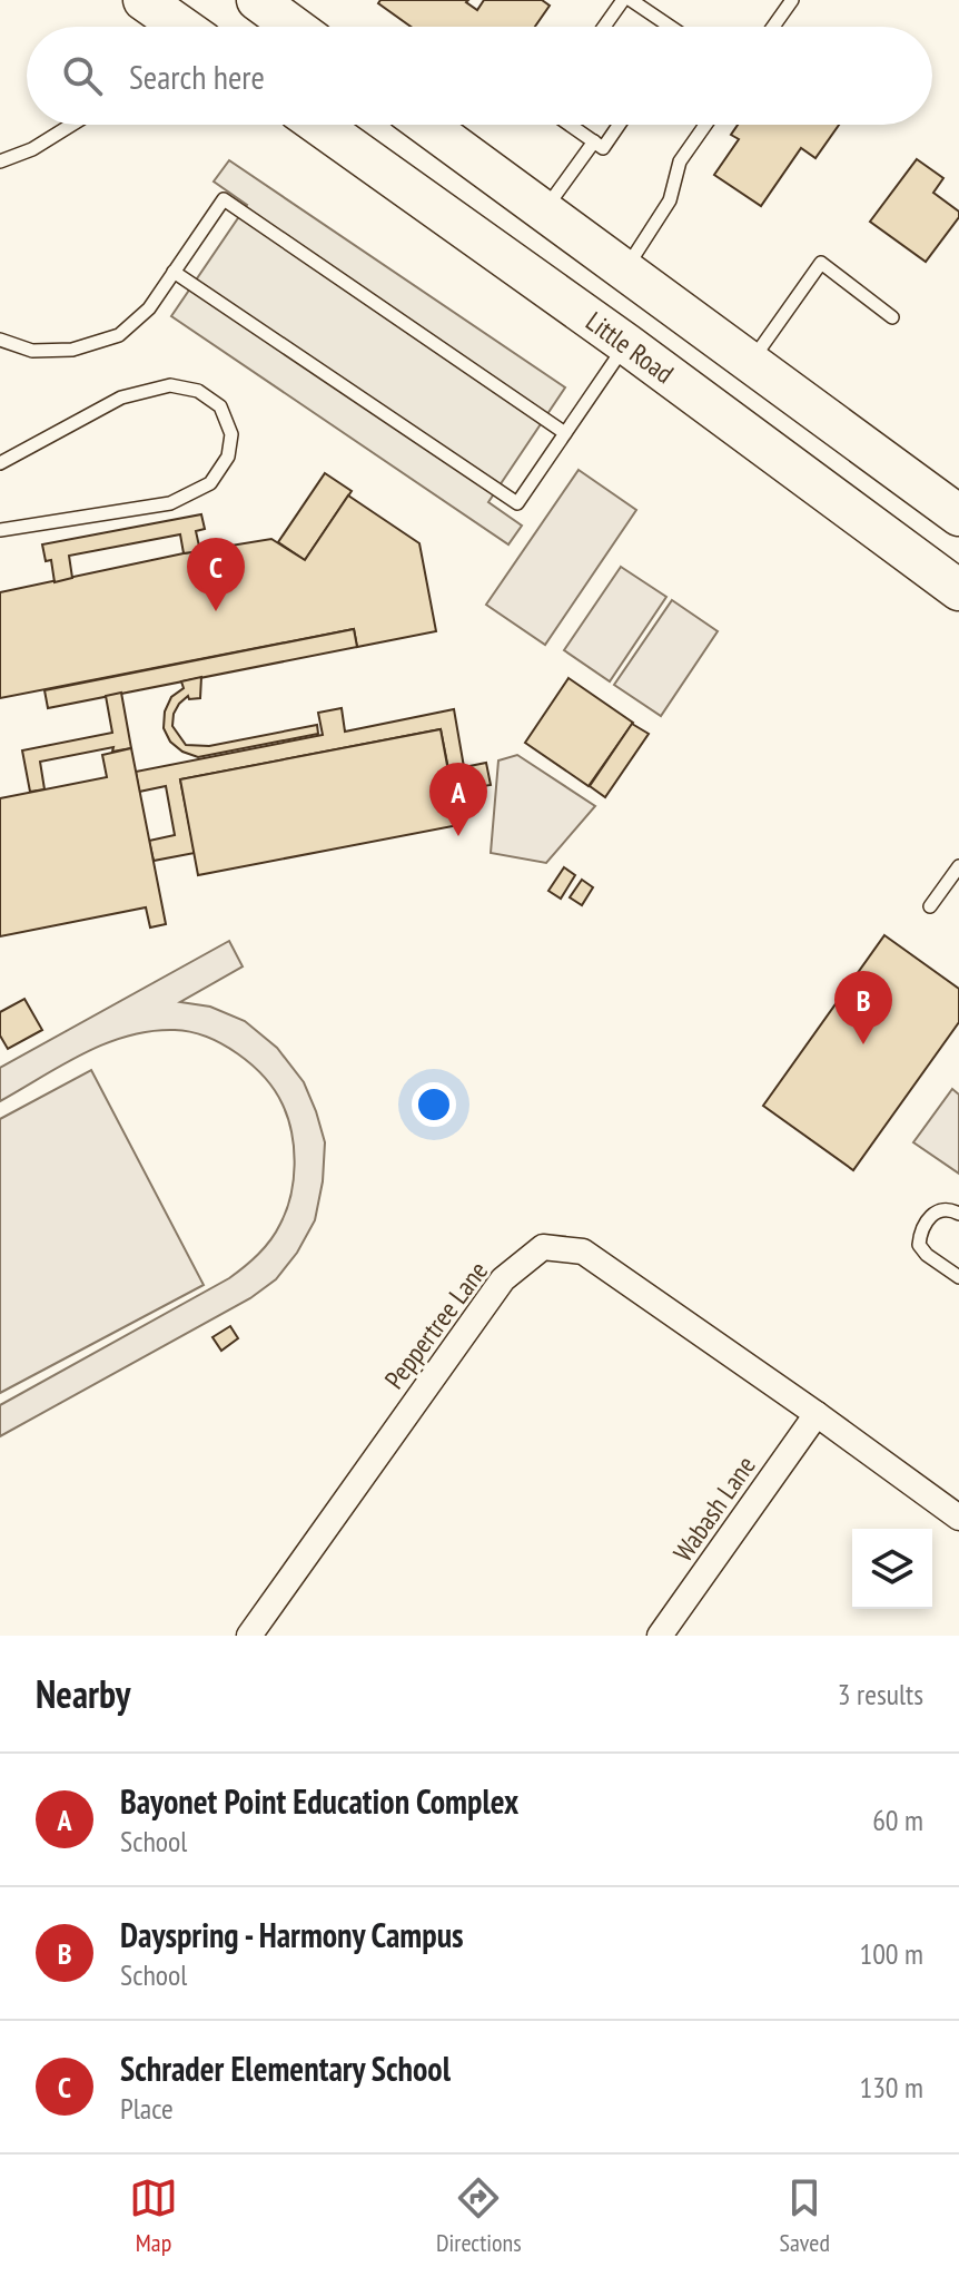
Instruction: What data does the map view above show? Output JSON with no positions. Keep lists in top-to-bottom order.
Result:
{
  "streets": {
    "main road": ["Little Road"],
    "street": ["Peppertree Lane", "Wabash Lane"]
  },
  "crossings": [
    ["Peppertree Lane", "Wabash Lane"]
  ],
  "page": {
    "search": "Search here",
    "pins": ["C", "A", "B"],
    "heading": ["Nearby", "3 results"],
    "list": [
      {
        "mark": "A",
        "name": "Bayonet Point Education Complex",
        "note": "School",
        "value": "60 m"
      },
      {
        "mark": "B",
        "name": "Dayspring - Harmony Campus",
        "note": "School",
        "value": "100 m"
      },
      {
        "mark": "C",
        "name": "Schrader Elementary School",
        "note": "Place",
        "value": "130 m"
      }
    ],
    "nav": ["Map", "Directions", "Saved"]
  }
}
